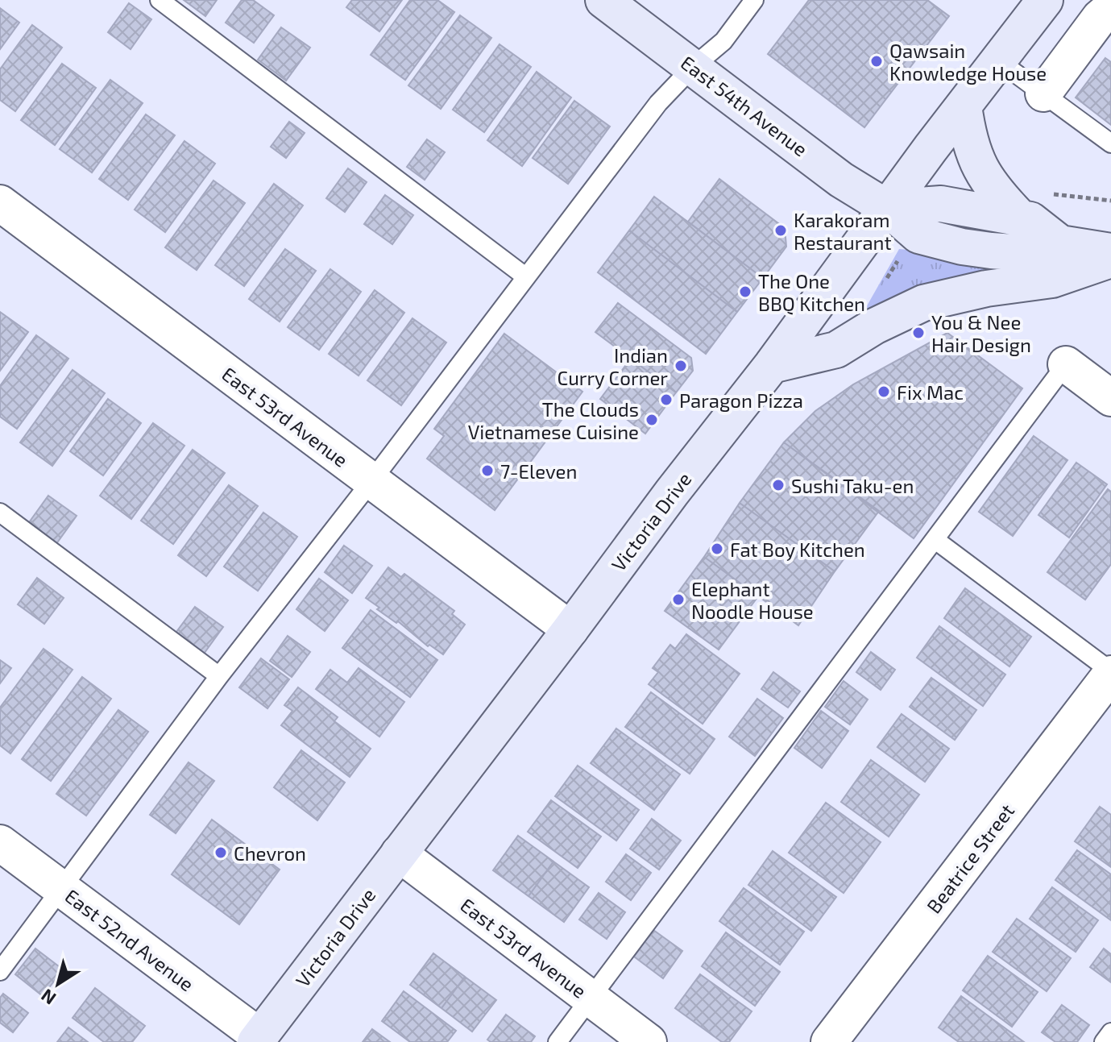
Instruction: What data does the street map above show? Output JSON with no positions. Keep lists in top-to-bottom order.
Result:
{
  "streets": {
    "street": [
      "East 54th Avenue",
      "East 53rd Avenue",
      "Victoria Drive",
      "Beatrice Street",
      "East 52nd Avenue"
    ]
  },
  "crossings": [
    ["East 54th Avenue", "Victoria Drive"],
    ["East 53rd Avenue", "Victoria Drive"],
    ["Victoria Drive", "East 52nd Avenue"]
  ],
  "places": [
    "Qawsain Knowledge House",
    "Karakoram Restaurant",
    "The One BBQ Kitchen",
    "You & Nee Hair Design",
    "Indian Curry Corner",
    "Fix Mac",
    "Paragon Pizza",
    "The Clouds Vietnamese Cuisine",
    "7-Eleven",
    "Sushi Taku-en",
    "Fat Boy Kitchen",
    "Elephant Noodle House",
    "Chevron"
  ],
  "north": "bottom left"
}
